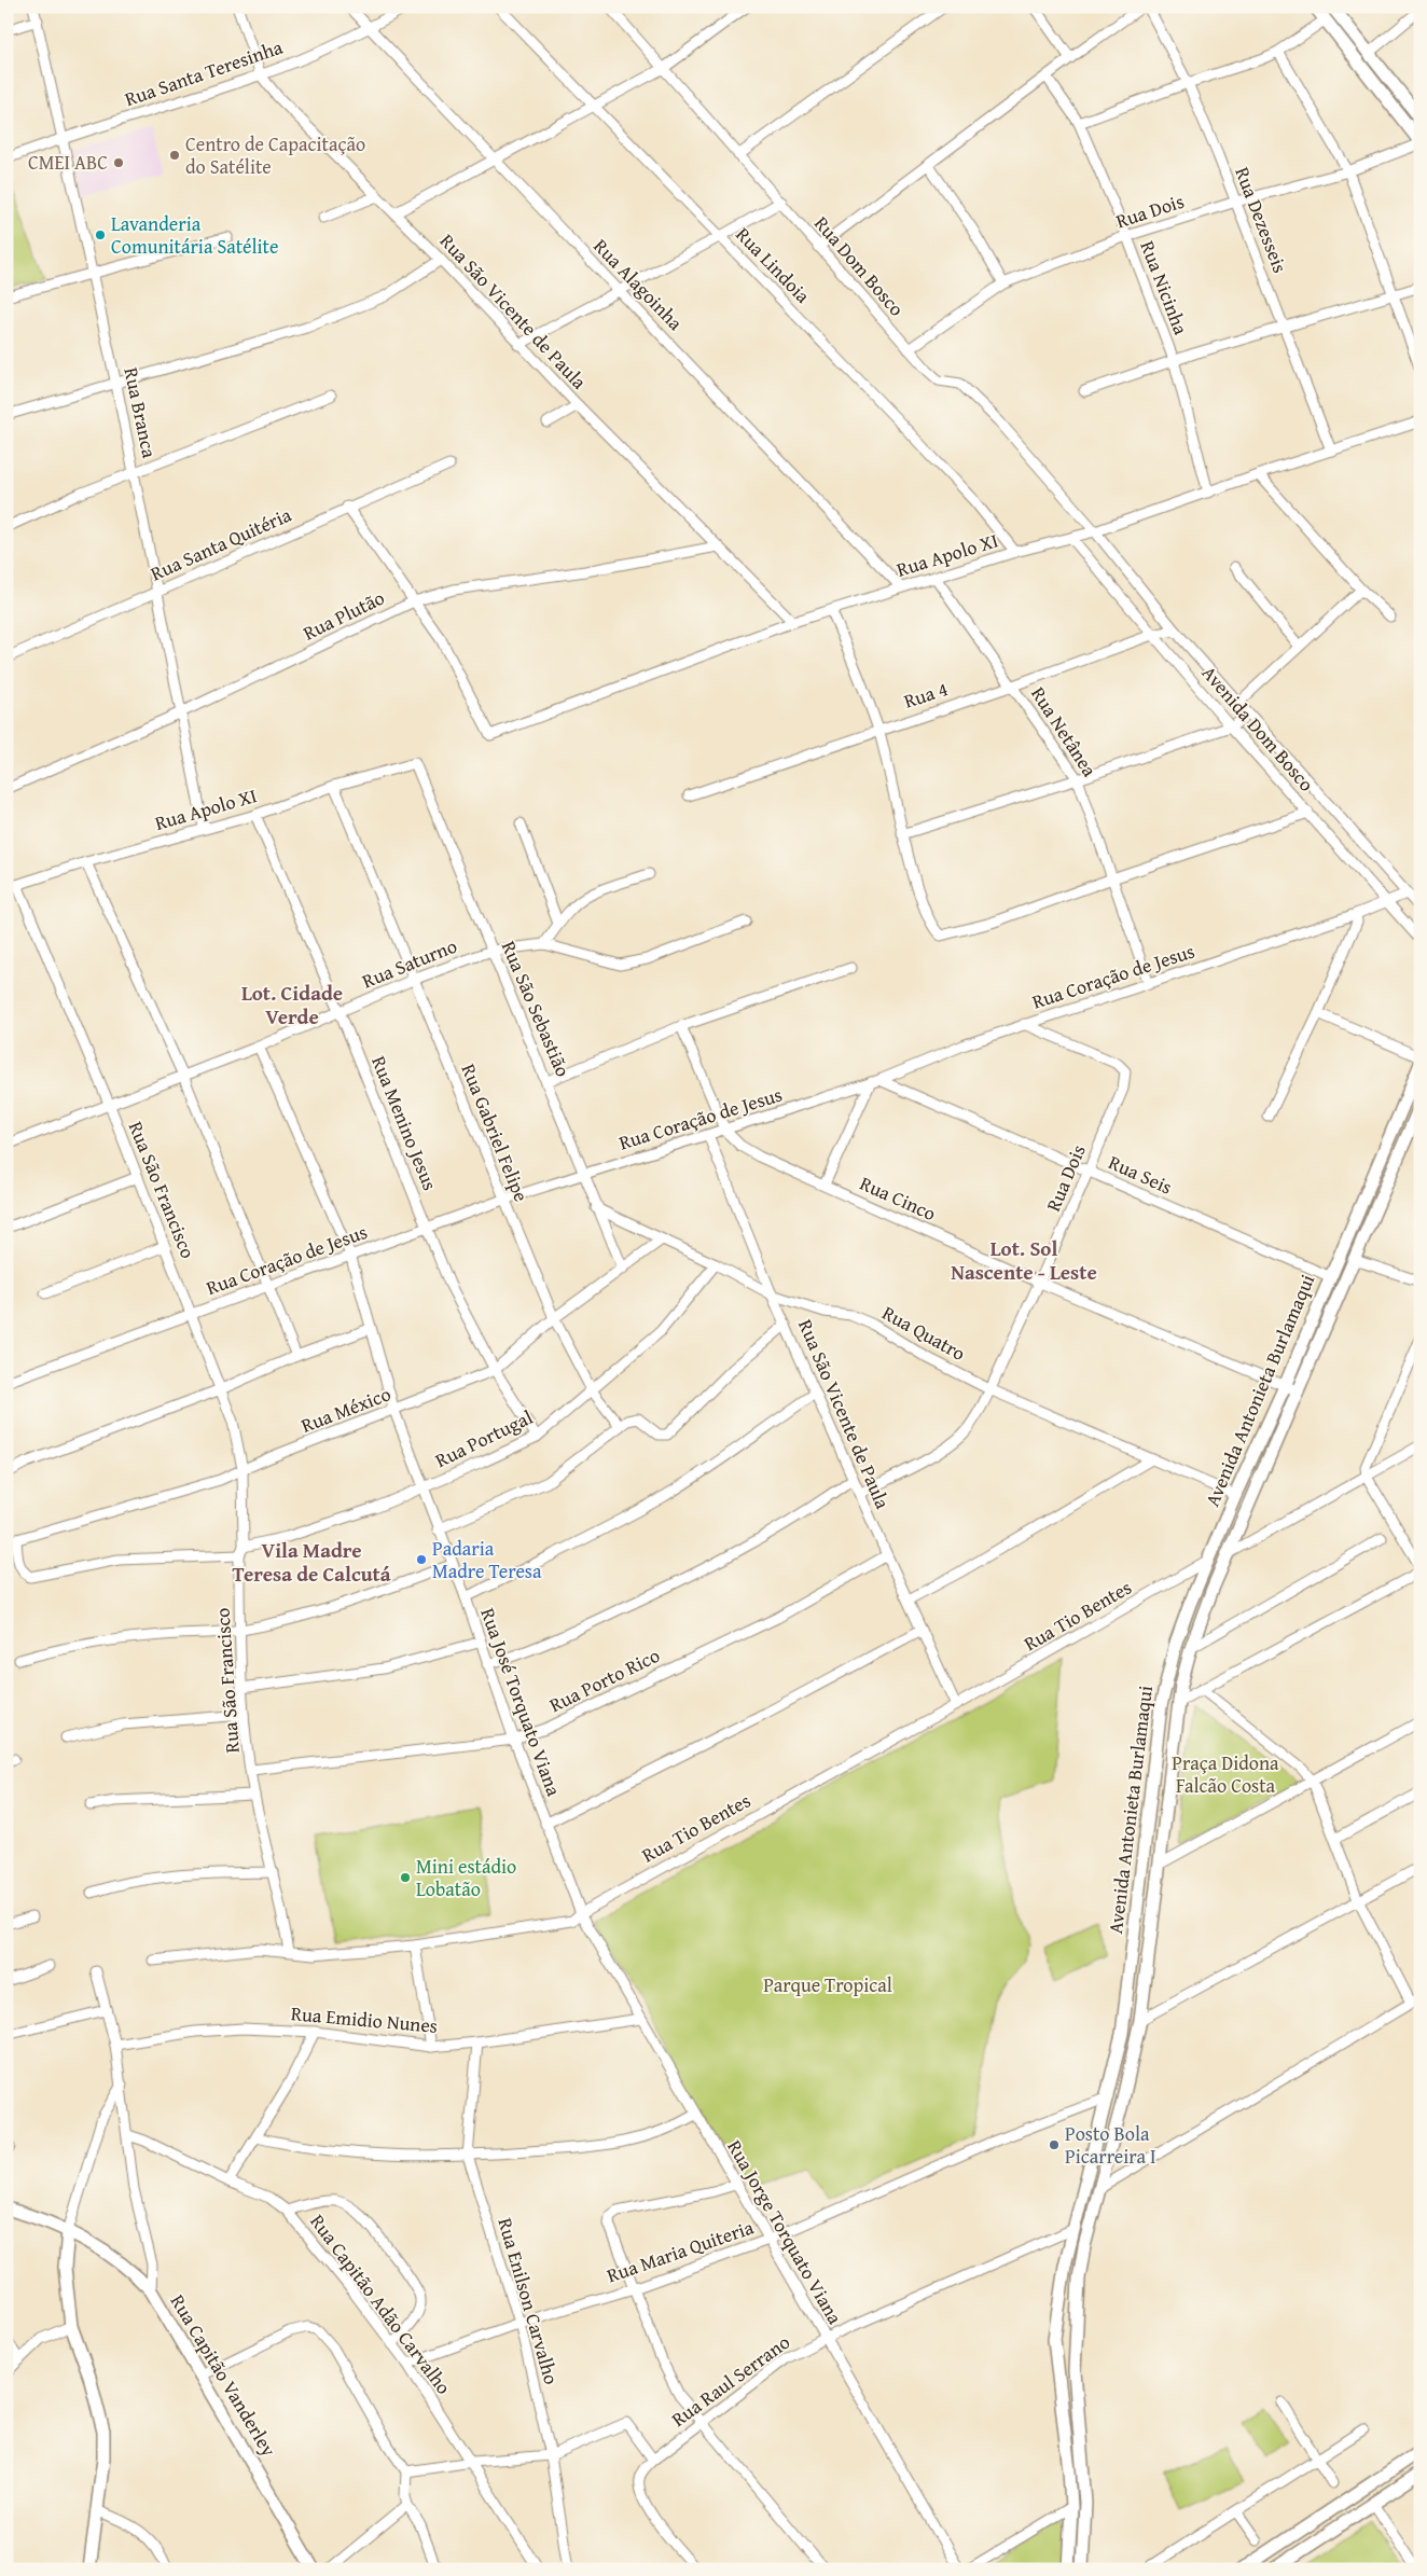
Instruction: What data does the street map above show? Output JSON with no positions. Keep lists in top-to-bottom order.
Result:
{
  "streets": {
    "main road": ["Avenida Antonieta Burlamaqui", "Rua Capitão Vanderley"],
    "street": [
      "Rua Santa Teresinha",
      "Rua Dois",
      "Rua Dezesseis",
      "Rua Lindoia",
      "Rua Dom Bosco",
      "Rua Alagoinha",
      "Rua Nicinha",
      "Rua São Vicente de Paula",
      "Rua Branca",
      "Rua Santa Quitéria",
      "Rua Apolo XI",
      "Rua Plutão",
      "Rua 4",
      "Avenida Dom Bosco",
      "Rua Netânea",
      "Rua Saturno",
      "Rua Coração de Jesus",
      "Rua São Sebastião",
      "Rua Menino Jesus",
      "Rua Gabriel Felipe",
      "Rua Seis",
      "Rua São Francisco",
      "Rua Cinco",
      "Rua Quatro",
      "Rua México",
      "Rua Portugal",
      "Rua Tio Bentes",
      "Rua Porto Rico",
      "Rua José Torquato Viana",
      "Rua Emidio Nunes",
      "Rua Jorge Torquato Viana",
      "Rua Maria Quiteria",
      "Rua Enilson Carvalho",
      "Rua Capitão Adão Carvalho",
      "Rua Raul Serrano"
    ]
  },
  "crossings": [
    ["Rua Santa Teresinha", "Rua Alagoinha"],
    ["Rua Santa Teresinha", "Rua São Vicente de Paula"],
    ["Rua Santa Teresinha", "Rua Branca"],
    ["Rua Dois", "Rua Dezesseis"],
    ["Rua Dois", "Rua Dom Bosco"],
    ["Rua Dois", "Rua Nicinha"],
    ["Rua Dois", "Rua São Vicente de Paula"],
    ["Rua Dois", "Rua Coração de Jesus"],
    ["Rua Dois", "Rua Seis"],
    ["Rua Dois", "Rua Cinco"],
    ["Rua Dois", "Rua Quatro"],
    ["Rua Dezesseis", "Rua Apolo XI"],
    ["Rua Lindoia", "Rua Apolo XI"],
    ["Rua Dom Bosco", "Rua Apolo XI"],
    ["Rua Dom Bosco", "Avenida Dom Bosco"],
    ["Rua Alagoinha", "Rua Apolo XI"],
    ["Rua Nicinha", "Rua Apolo XI"],
    ["Rua São Vicente de Paula", "Rua Apolo XI"],
    ["Rua São Vicente de Paula", "Rua Plutão"],
    ["Rua São Vicente de Paula", "Rua Coração de Jesus"],
    ["Rua São Vicente de Paula", "Rua Quatro"],
    ["Rua São Vicente de Paula", "Rua Tio Bentes"],
    ["Rua São Vicente de Paula", "Rua Porto Rico"],
    ["Rua Branca", "Rua Santa Quitéria"],
    ["Rua Branca", "Rua Apolo XI"],
    ["Rua Branca", "Rua Plutão"],
    ["Rua Apolo XI", "Rua Plutão"],
    ["Rua Apolo XI", "Avenida Dom Bosco"],
    ["Rua Apolo XI", "Rua Netânea"],
    ["Rua Apolo XI", "Rua São Sebastião"],
    ["Rua Apolo XI", "Rua Menino Jesus"],
    ["Rua Apolo XI", "Rua Gabriel Felipe"],
    ["Rua 4", "Avenida Dom Bosco"],
    ["Rua 4", "Rua Netânea"],
    ["Avenida Dom Bosco", "Rua Coração de Jesus"],
    ["Rua Netânea", "Rua Coração de Jesus"],
    ["Rua Saturno", "Rua São Sebastião"],
    ["Rua Saturno", "Rua Menino Jesus"],
    ["Rua Saturno", "Rua Gabriel Felipe"],
    ["Rua Saturno", "Rua São Francisco"],
    ["Rua Coração de Jesus", "Rua São Sebastião"],
    ["Rua Coração de Jesus", "Rua Menino Jesus"],
    ["Rua Coração de Jesus", "Rua Gabriel Felipe"],
    ["Rua Coração de Jesus", "Rua Seis"],
    ["Rua Coração de Jesus", "Rua São Francisco"],
    ["Rua Coração de Jesus", "Rua Cinco"],
    ["Rua Coração de Jesus", "Rua José Torquato Viana"],
    ["Rua São Sebastião", "Rua Quatro"],
    ["Rua São Sebastião", "Rua México"],
    ["Rua Menino Jesus", "Rua México"],
    ["Rua Menino Jesus", "Rua Portugal"],
    ["Rua Gabriel Felipe", "Rua México"],
    ["Rua Gabriel Felipe", "Rua Portugal"],
    ["Rua Seis", "Avenida Antonieta Burlamaqui"],
    ["Rua São Francisco", "Rua México"],
    ["Rua São Francisco", "Rua Portugal"],
    ["Rua São Francisco", "Rua Tio Bentes"],
    ["Rua São Francisco", "Rua Porto Rico"],
    ["Rua Cinco", "Avenida Antonieta Burlamaqui"],
    ["Rua Quatro", "Avenida Antonieta Burlamaqui"],
    ["Rua Quatro", "Rua México"],
    ["Rua Quatro", "Rua Portugal"],
    ["Avenida Antonieta Burlamaqui", "Rua Tio Bentes"],
    ["Avenida Antonieta Burlamaqui", "Rua Maria Quiteria"],
    ["Avenida Antonieta Burlamaqui", "Rua Raul Serrano"],
    ["Rua México", "Rua Portugal"],
    ["Rua México", "Rua José Torquato Viana"],
    ["Rua Portugal", "Rua José Torquato Viana"],
    ["Rua Tio Bentes", "Rua José Torquato Viana"],
    ["Rua Tio Bentes", "Rua Jorge Torquato Viana"],
    ["Rua Porto Rico", "Rua José Torquato Viana"],
    ["Rua José Torquato Viana", "Rua Jorge Torquato Viana"],
    ["Rua Emidio Nunes", "Rua Jorge Torquato Viana"],
    ["Rua Emidio Nunes", "Rua Enilson Carvalho"],
    ["Rua Jorge Torquato Viana", "Rua Maria Quiteria"],
    ["Rua Jorge Torquato Viana", "Rua Raul Serrano"],
    ["Rua Maria Quiteria", "Rua Enilson Carvalho"],
    ["Rua Maria Quiteria", "Rua Capitão Adão Carvalho"]
  ],
  "districts": ["Lot. Cidade Verde", "Lot. Sol Nascente - Leste", "Vila Madre Teresa de Calcutá"],
  "parks": ["Praça Didona Falcão Costa", "Parque Tropical"],
  "places": [
    "Centro de Capacitação do Satélite",
    "CMEI ABC",
    "Lavanderia Comunitária Satélite",
    "Padaria Madre Teresa",
    "Mini estádio Lobatão",
    "Posto Bola Picarreira I"
  ]
}
